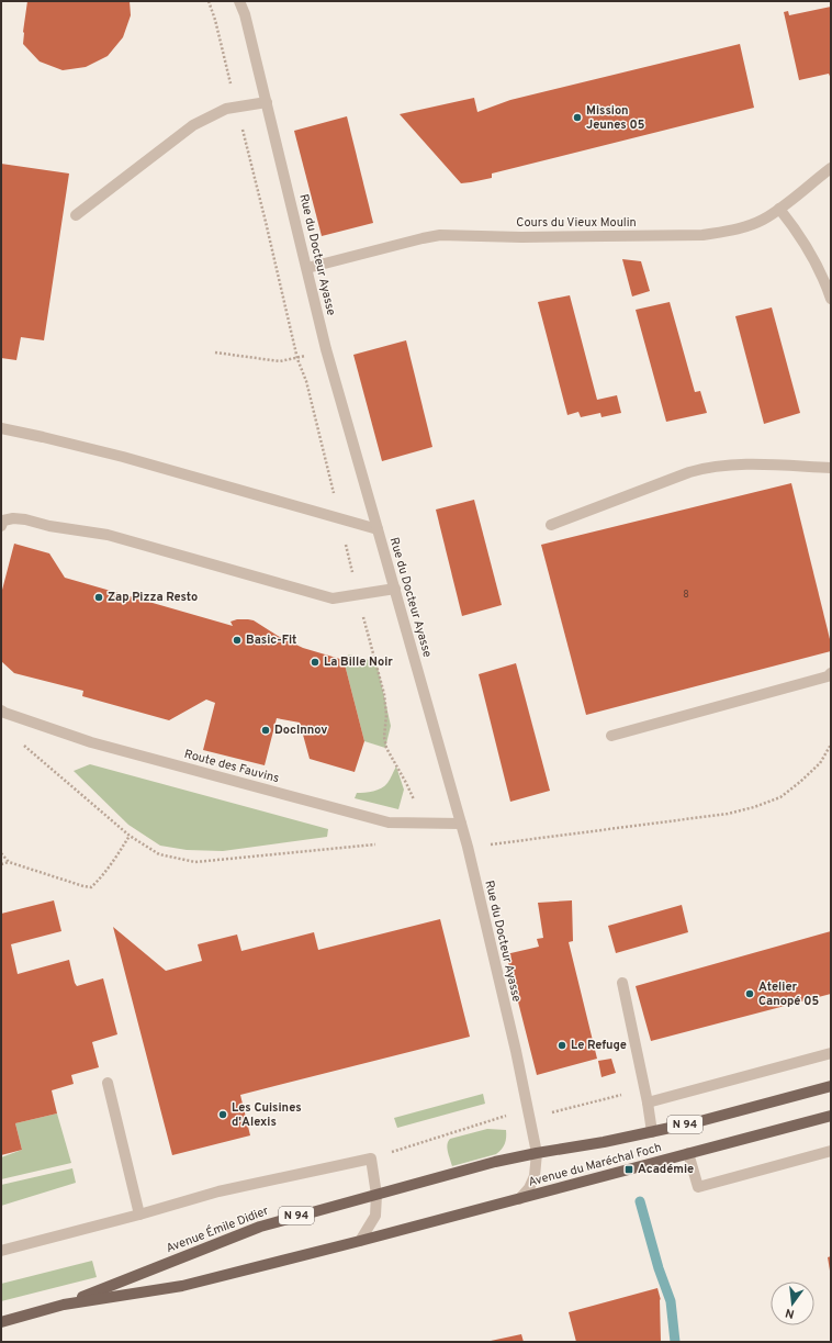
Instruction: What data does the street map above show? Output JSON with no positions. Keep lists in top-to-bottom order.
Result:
{
  "streets": {
    "main road": ["N 94", "Avenue du Maréchal Foch", "Avenue Émile Didier"],
    "street": ["Cours du Vieux Moulin", "Rue du Docteur Ayasse", "Route des Fauvins"]
  },
  "crossings": [
    ["Cours du Vieux Moulin", "Rue du Docteur Ayasse"],
    ["Rue du Docteur Ayasse", "Route des Fauvins"],
    ["Rue du Docteur Ayasse", "Avenue du Maréchal Foch"],
    ["Rue du Docteur Ayasse", "Avenue Émile Didier"],
    ["Avenue du Maréchal Foch", "Avenue Émile Didier"]
  ],
  "places": {
    "other": [
      "Mission Jeunes 05",
      "Zap Pizza Resto",
      "Basic-Fit",
      "La Bille Noir",
      "DocInnov",
      "Atelier Canopé 05",
      "Le Refuge",
      "Les Cuisines d'Alexis"
    ],
    "transit": ["Académie"]
  },
  "house_numbers": ["8"],
  "north": "bottom"
}
